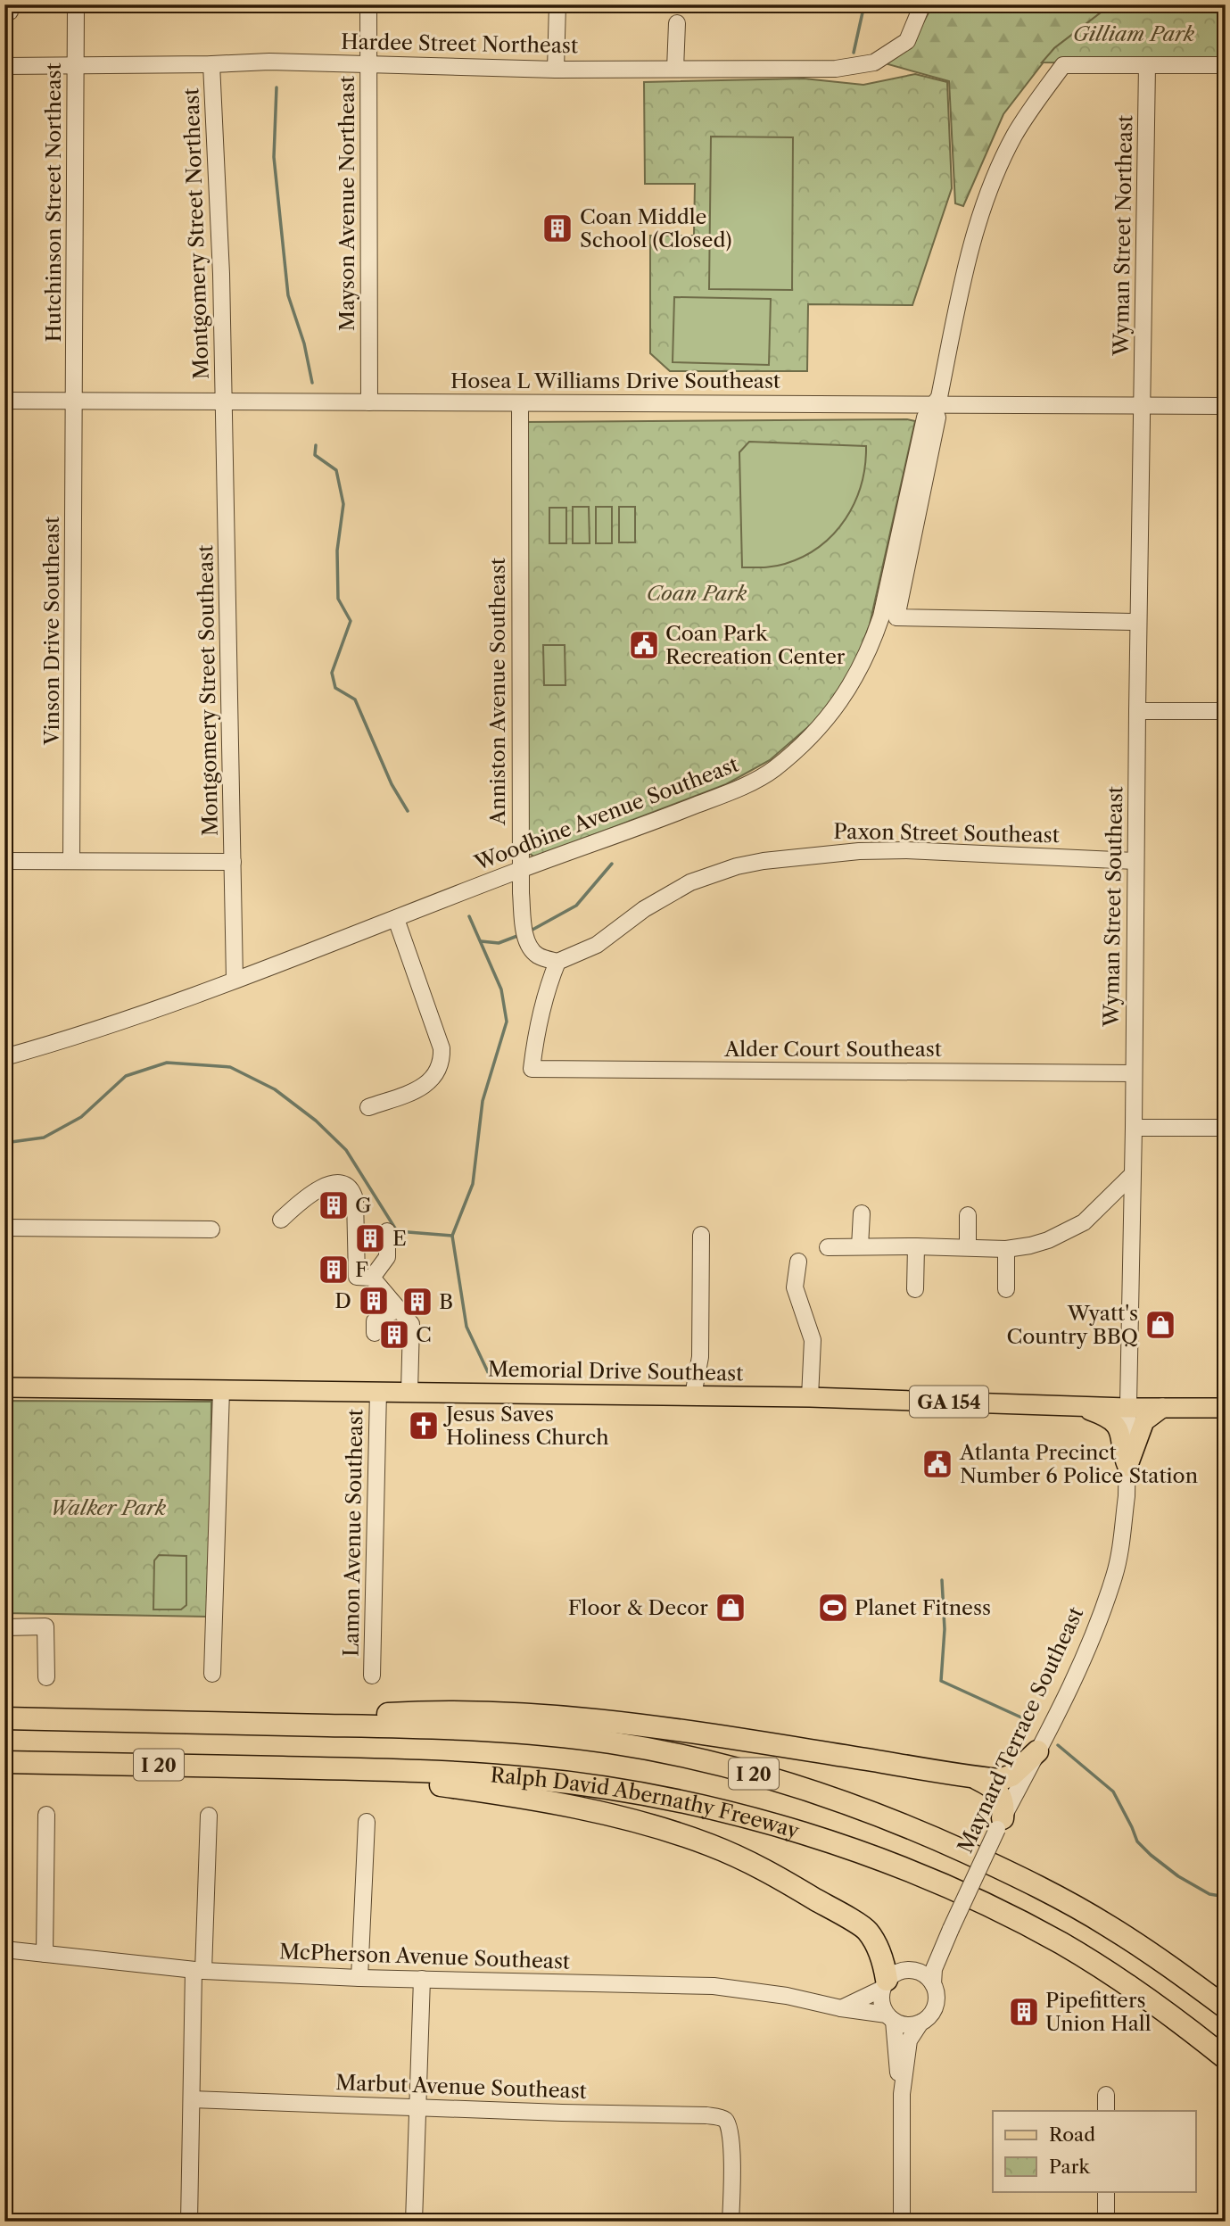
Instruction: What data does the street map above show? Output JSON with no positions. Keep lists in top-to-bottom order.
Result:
{
  "streets": {
    "highway": ["I 20", "Ralph David Abernathy Freeway"],
    "main road": ["Memorial Drive Southeast", "GA 154"],
    "street": [
      "Hardee Street Northeast",
      "Hutchinson Street Northeast",
      "Mayson Avenue Northeast",
      "Montgomery Street Northeast",
      "Wyman Street Northeast",
      "Hosea L Williams Drive Southeast",
      "Vinson Drive Southeast",
      "Montgomery Street Southeast",
      "Anniston Avenue Southeast",
      "Woodbine Avenue Southeast",
      "Paxon Street Southeast",
      "Wyman Street Southeast",
      "Alder Court Southeast",
      "Lamon Avenue Southeast",
      "Maynard Terrace Southeast",
      "McPherson Avenue Southeast",
      "Marbut Avenue Southeast"
    ]
  },
  "crossings": [
    ["Hardee Street Northeast", "Hutchinson Street Northeast"],
    ["Hardee Street Northeast", "Mayson Avenue Northeast"],
    ["Hardee Street Northeast", "Montgomery Street Northeast"],
    ["Hutchinson Street Northeast", "Hosea L Williams Drive Southeast"],
    ["Hutchinson Street Northeast", "Vinson Drive Southeast"],
    ["Mayson Avenue Northeast", "Hosea L Williams Drive Southeast"],
    ["Montgomery Street Northeast", "Hosea L Williams Drive Southeast"],
    ["Montgomery Street Northeast", "Montgomery Street Southeast"],
    ["Wyman Street Northeast", "Hosea L Williams Drive Southeast"],
    ["Wyman Street Northeast", "Woodbine Avenue Southeast"],
    ["Wyman Street Northeast", "Wyman Street Southeast"],
    ["Hosea L Williams Drive Southeast", "Vinson Drive Southeast"],
    ["Hosea L Williams Drive Southeast", "Montgomery Street Southeast"],
    ["Hosea L Williams Drive Southeast", "Anniston Avenue Southeast"],
    ["Hosea L Williams Drive Southeast", "Woodbine Avenue Southeast"],
    ["Hosea L Williams Drive Southeast", "Wyman Street Southeast"],
    ["Montgomery Street Southeast", "Woodbine Avenue Southeast"],
    ["Anniston Avenue Southeast", "Woodbine Avenue Southeast"],
    ["Anniston Avenue Southeast", "Paxon Street Southeast"],
    ["Anniston Avenue Southeast", "Alder Court Southeast"],
    ["Paxon Street Southeast", "Wyman Street Southeast"],
    ["Paxon Street Southeast", "Alder Court Southeast"],
    ["Wyman Street Southeast", "Alder Court Southeast"],
    ["Wyman Street Southeast", "Memorial Drive Southeast"],
    ["Wyman Street Southeast", "Maynard Terrace Southeast"],
    ["Memorial Drive Southeast", "Lamon Avenue Southeast"],
    ["Memorial Drive Southeast", "Maynard Terrace Southeast"],
    ["Maynard Terrace Southeast", "McPherson Avenue Southeast"]
  ],
  "parks": ["Gilliam Park", "Coan Park", "Walker Park"],
  "places": {
    "building": [
      "Coan Middle School (Closed)",
      "G",
      "E",
      "F",
      "D",
      "B",
      "C",
      "Pipefitters Union Hall"
    ],
    "public building": ["Coan Park Recreation Center", "Atlanta Precinct Number 6 Police Station"],
    "shop": ["Wyatt's Country BBQ", "Floor & Decor"],
    "church": ["Jesus Saves Holiness Church"],
    "sports": ["Planet Fitness"]
  },
  "legend": ["Road", "Park"]
}
